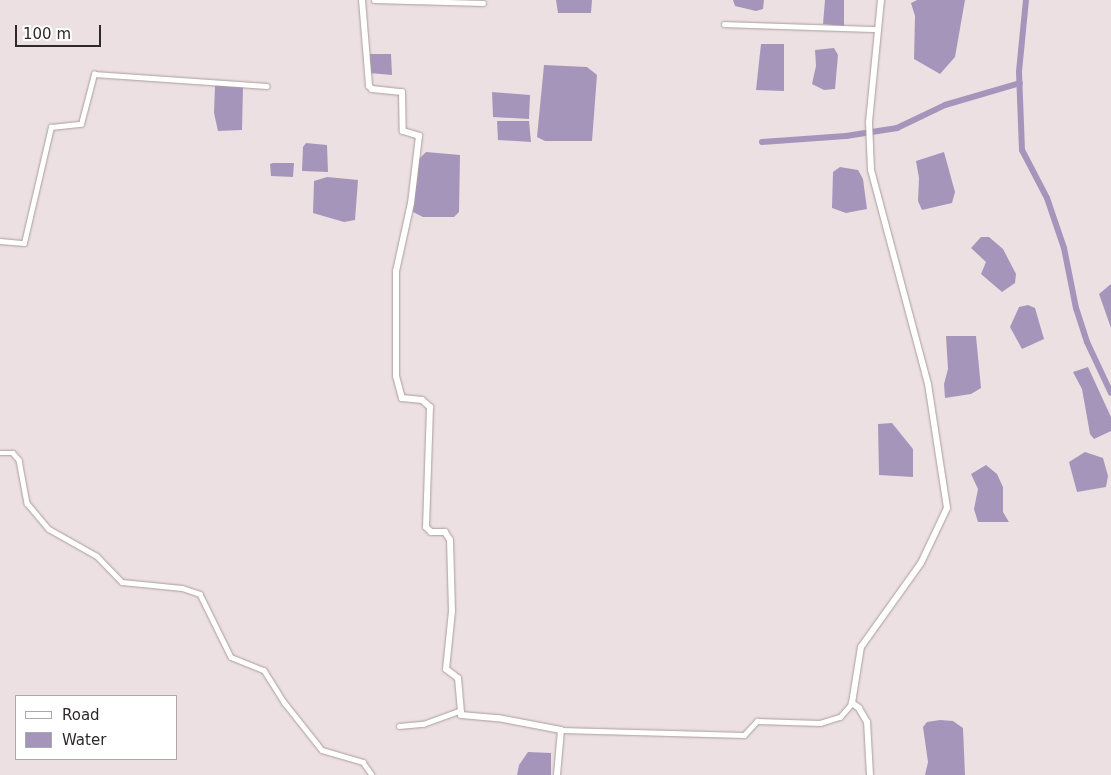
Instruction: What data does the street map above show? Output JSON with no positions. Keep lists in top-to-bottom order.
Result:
{
  "legend": ["Road", "Water"],
  "scale_bar": "100 m"
}
